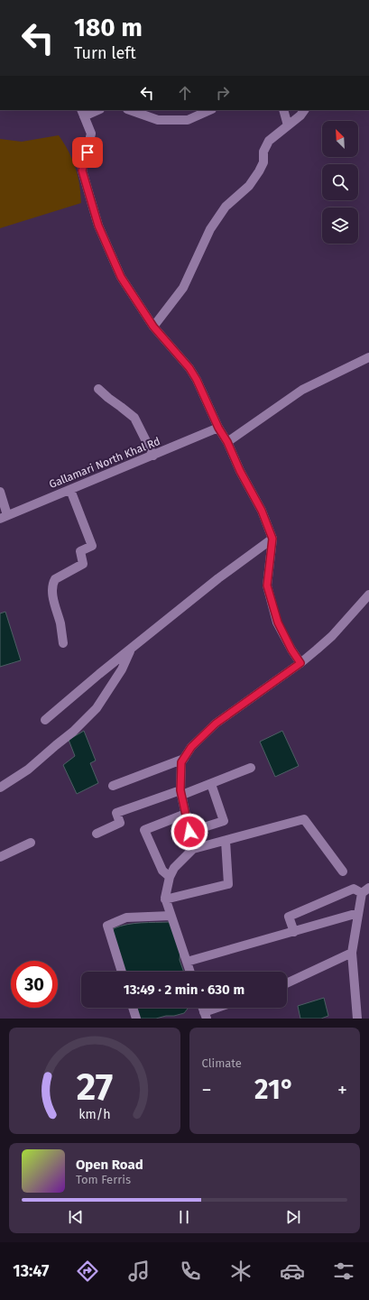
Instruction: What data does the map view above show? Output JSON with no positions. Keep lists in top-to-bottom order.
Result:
{
  "streets": {
    "street": ["Gallamari North Khal Rd"]
  },
  "north": "top left",
  "page": {
    "turn": ["180 m", "Turn left"],
    "limit": "30",
    "trip": "13:49 · 2 min · 630 m",
    "tile": "Climate",
    "heat": ["−", "21°", "+"],
    "song": ["Open Road", "Tom Ferris"],
    "tabs": "13:47",
    "gauge": ["27", "km/h"]
  }
}
